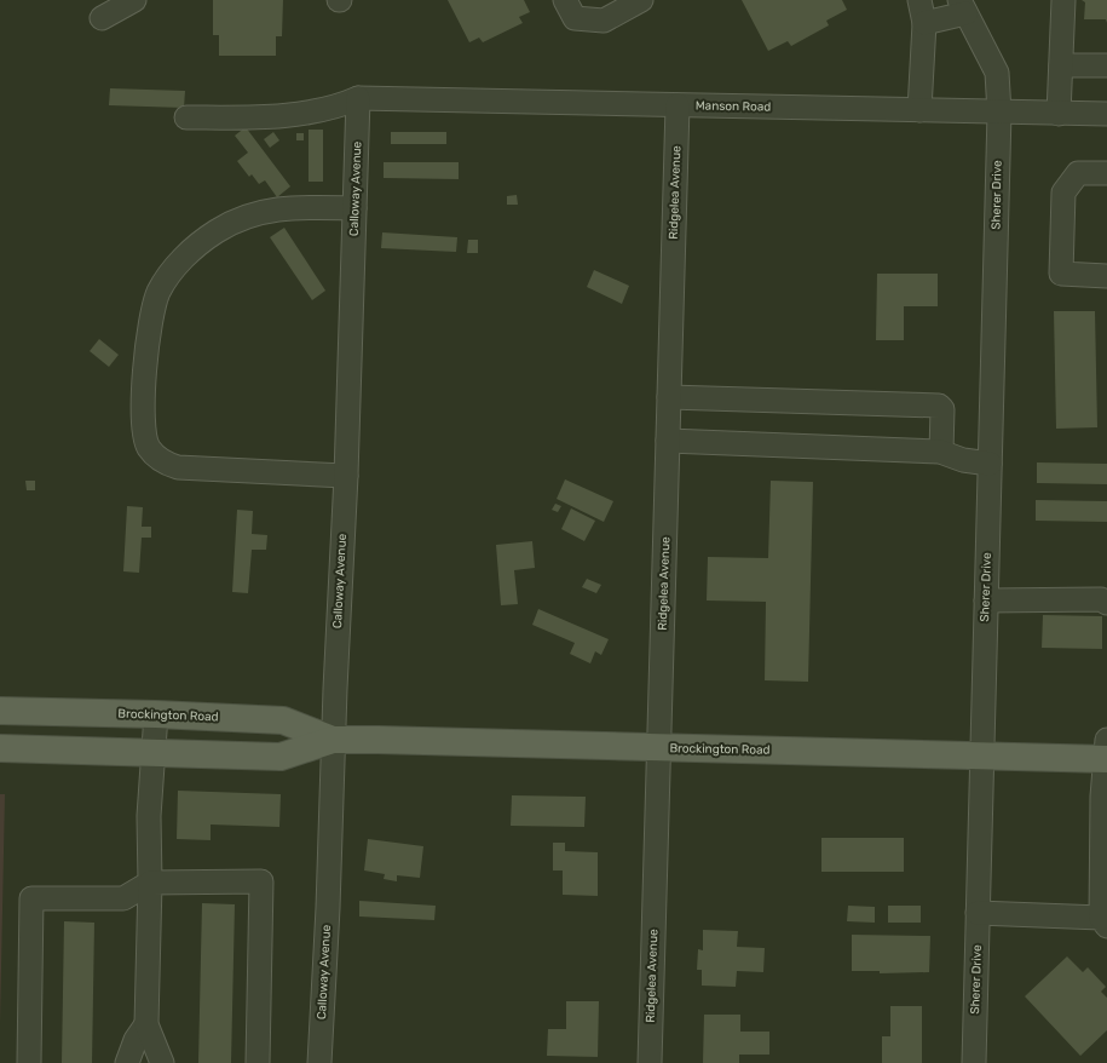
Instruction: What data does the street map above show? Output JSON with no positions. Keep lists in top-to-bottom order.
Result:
{
  "streets": {
    "main road": ["Brockington Road"],
    "street": [
      "Manson Road",
      "Calloway Avenue",
      "Ridgelea Avenue",
      "Sherer Drive"
    ]
  },
  "crossings": [
    ["Manson Road", "Calloway Avenue"],
    ["Manson Road", "Ridgelea Avenue"],
    ["Manson Road", "Sherer Drive"],
    ["Calloway Avenue", "Brockington Road"],
    ["Ridgelea Avenue", "Brockington Road"],
    ["Sherer Drive", "Brockington Road"]
  ]
}
